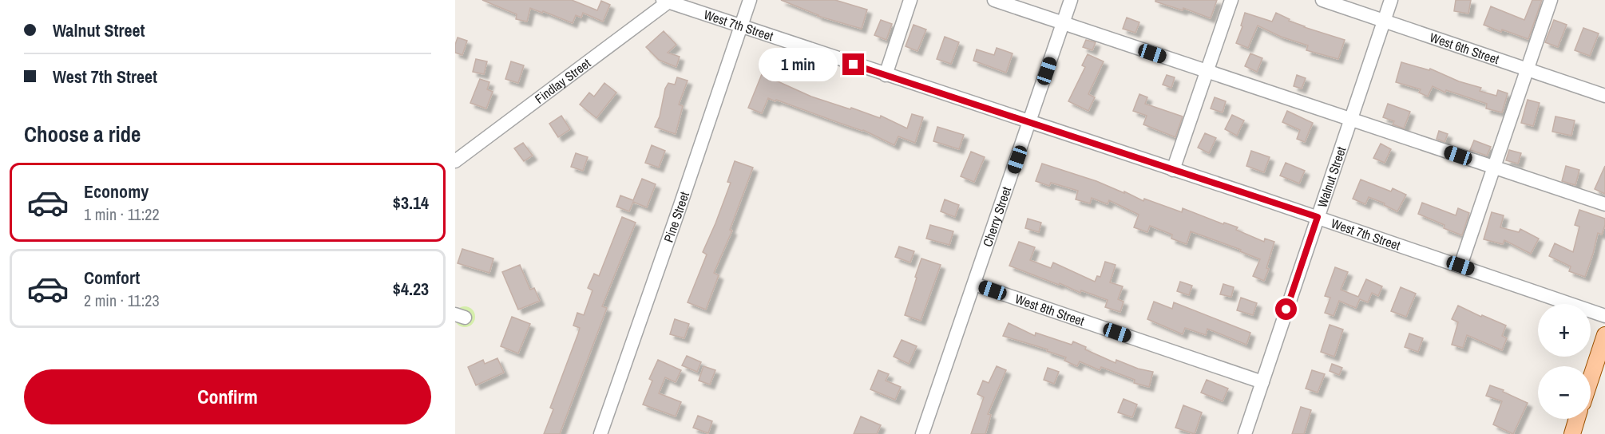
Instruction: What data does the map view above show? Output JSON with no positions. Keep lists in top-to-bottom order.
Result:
{
  "streets": {
    "street": [
      "West 7th Street",
      "West 6th Street",
      "Findlay Street",
      "Walnut Street",
      "Pine Street",
      "Cherry Street",
      "West 8th Street"
    ]
  },
  "crossings": [
    ["West 7th Street", "Findlay Street"],
    ["West 7th Street", "Walnut Street"],
    ["West 7th Street", "Pine Street"],
    ["West 7th Street", "Cherry Street"],
    ["West 6th Street", "Walnut Street"],
    ["Walnut Street", "West 8th Street"],
    ["Cherry Street", "West 8th Street"]
  ],
  "page": {
    "banner": ["Walnut Street", "West 7th Street"],
    "bubble": "1 min",
    "heading": "Choose a ride",
    "list": [
      {
        "name": "Economy",
        "note": "1 min · 11:22",
        "value": "$3.14"
      },
      {
        "name": "Comfort",
        "note": "2 min · 11:23",
        "value": "$4.23"
      }
    ],
    "map_buttons": ["+", "−"],
    "buttons": "Confirm"
  }
}
